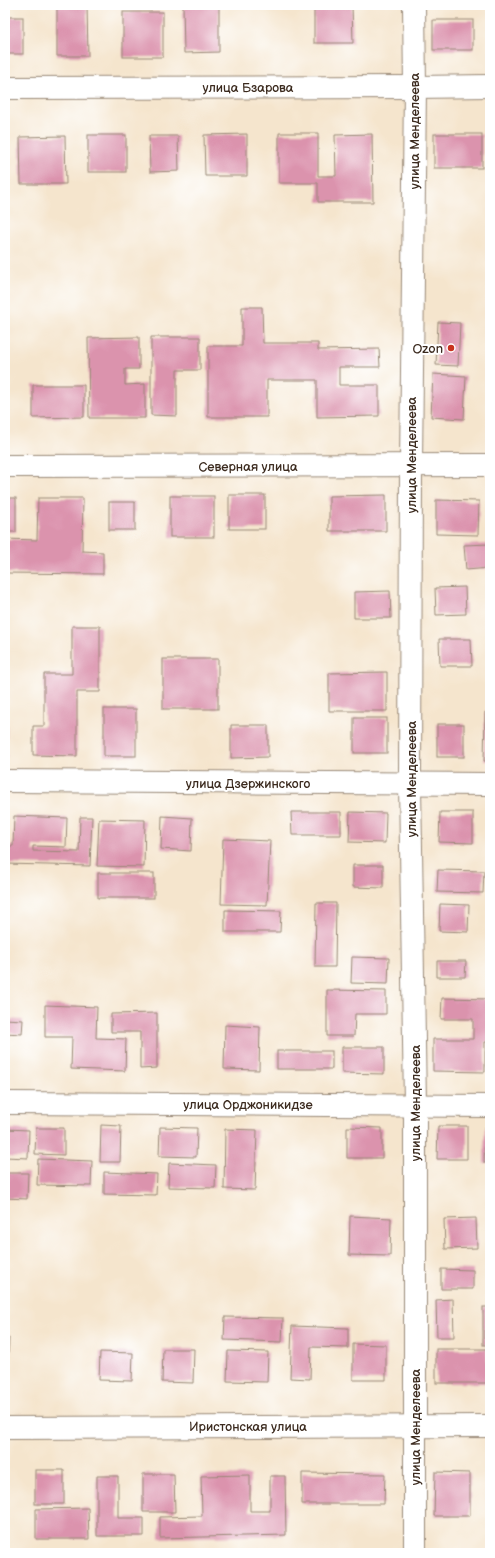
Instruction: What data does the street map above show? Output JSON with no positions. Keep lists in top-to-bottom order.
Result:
{
  "streets": {
    "street": [
      "улица Бзарова",
      "улица Менделеева",
      "Северная улица",
      "улица Дзержинского",
      "улица Орджоникидзе",
      "Иристонская улица"
    ]
  },
  "crossings": [
    ["улица Бзарова", "улица Менделеева"],
    ["улица Менделеева", "Северная улица"],
    ["улица Менделеева", "улица Дзержинского"],
    ["улица Менделеева", "улица Орджоникидзе"],
    ["улица Менделеева", "Иристонская улица"]
  ],
  "places": ["Ozon"]
}
